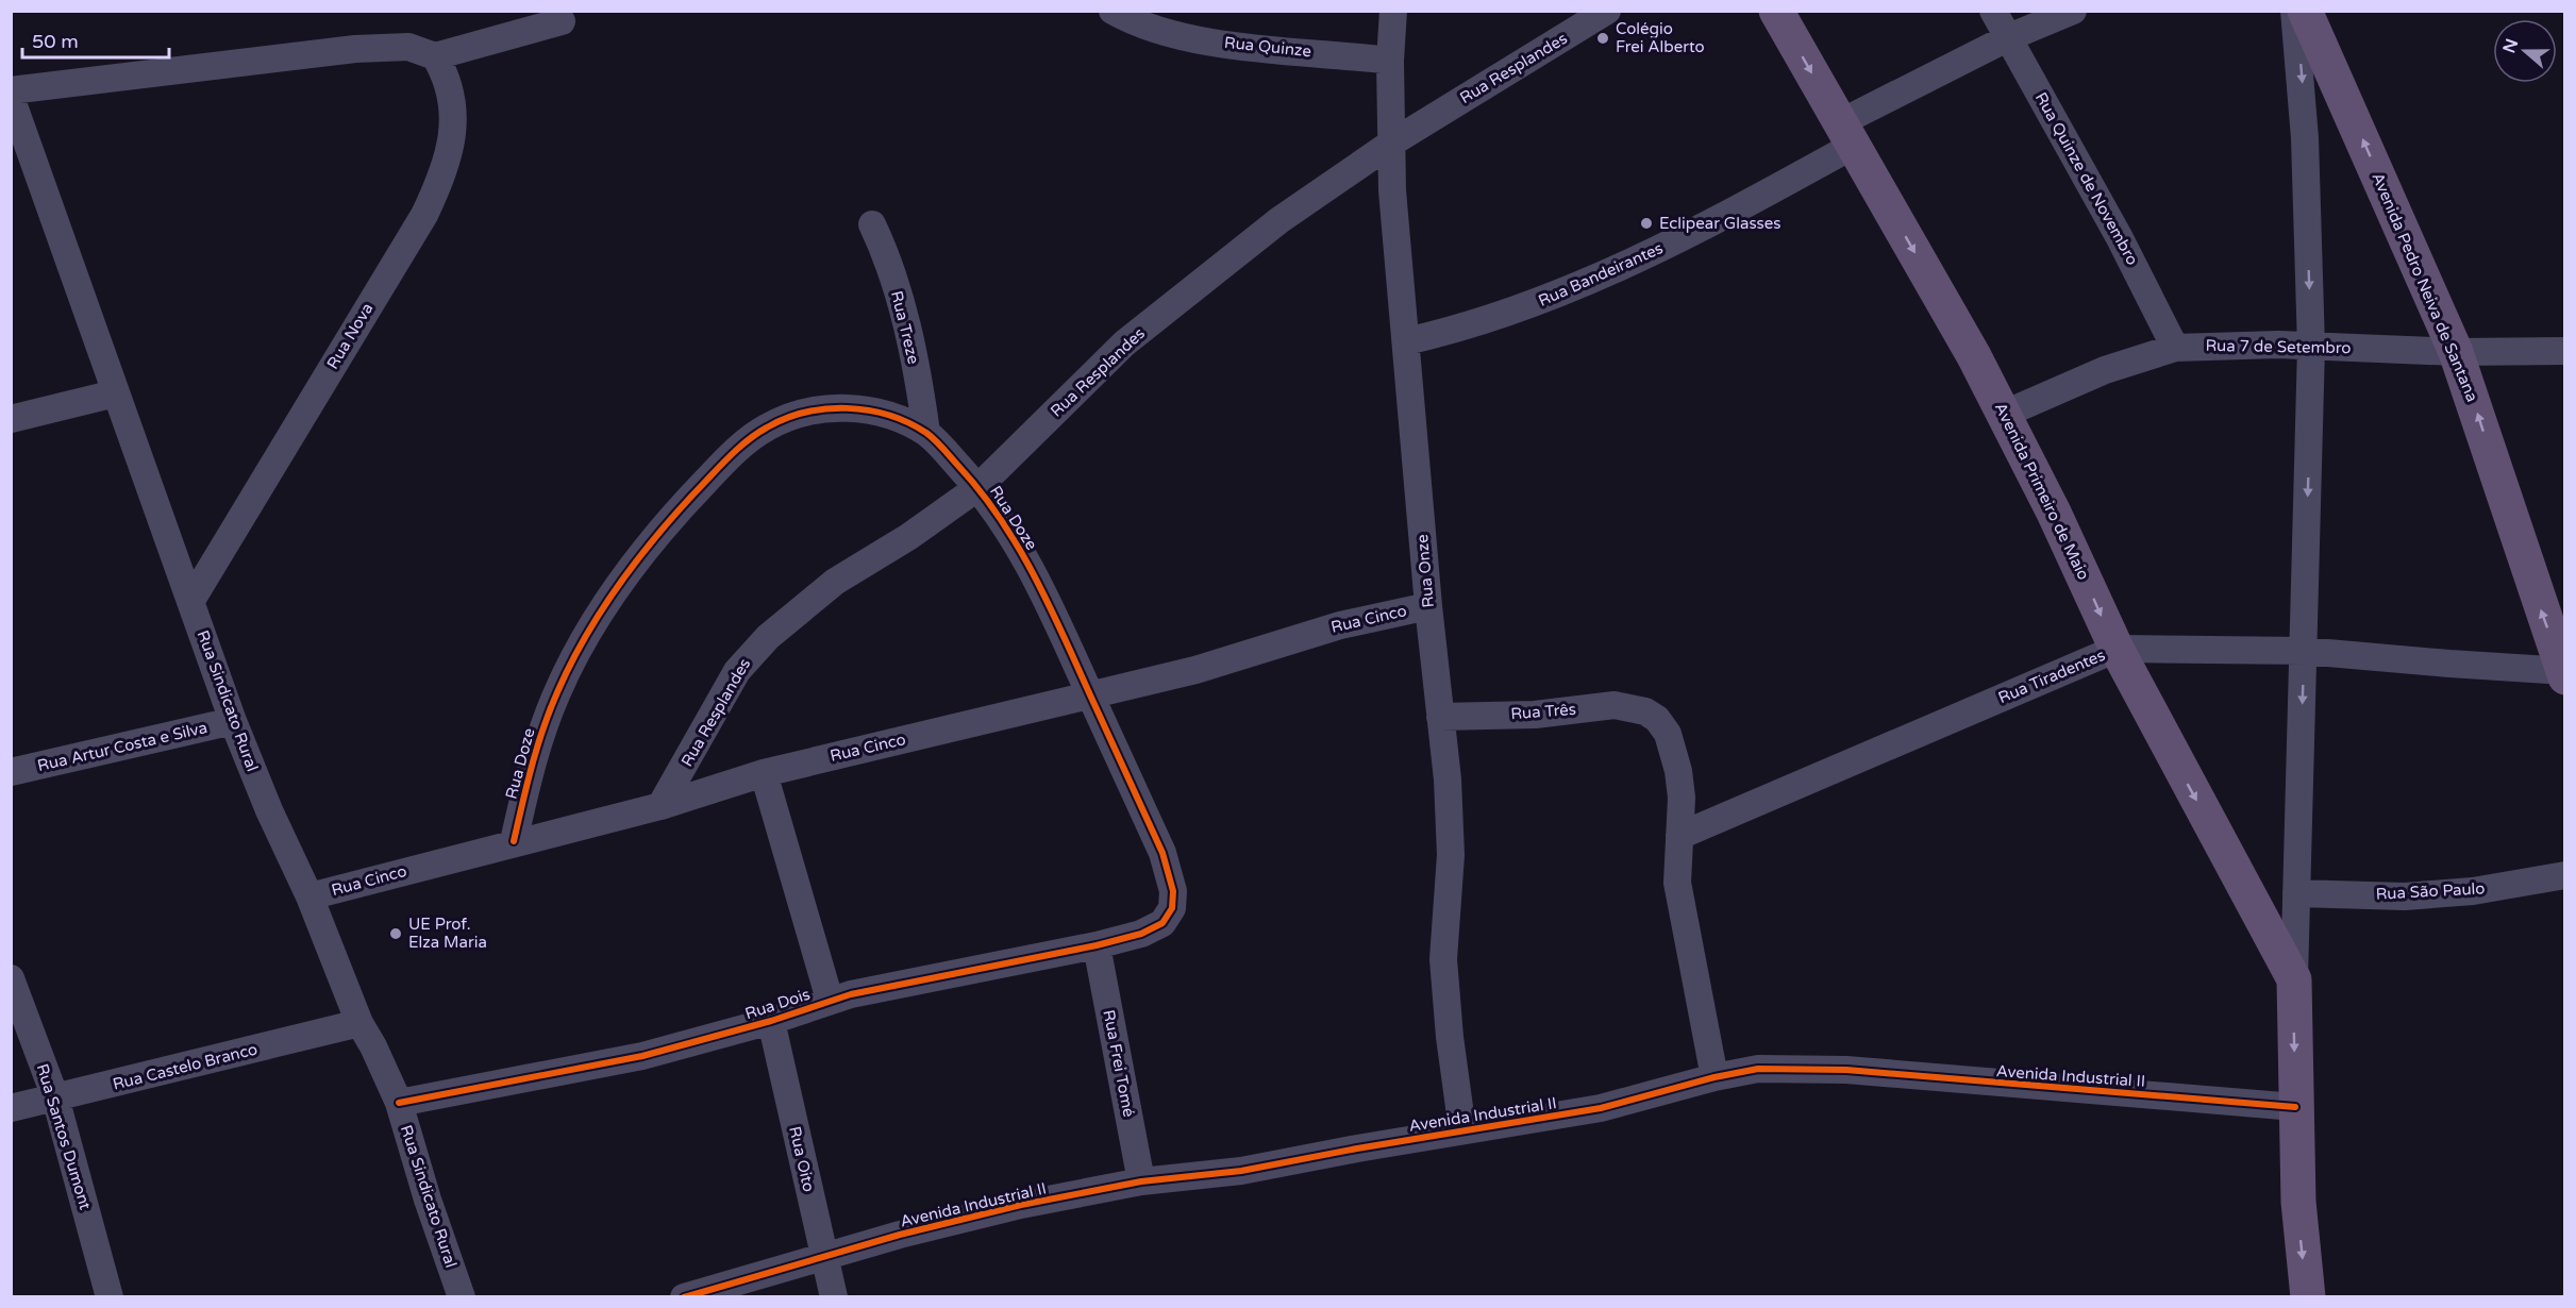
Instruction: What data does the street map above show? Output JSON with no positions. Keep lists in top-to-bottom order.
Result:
{
  "streets": {
    "main road": ["Avenida Pedro Neiva de Santana", "Avenida Primeiro de Maio"],
    "street": [
      "Rua Quinze",
      "Rua Resplandes",
      "Rua Quinze de Novembro",
      "Rua Bandeirantes",
      "Rua Treze",
      "Rua Nova",
      "Rua 7 de Setembro",
      "Rua Doze",
      "Rua Onze",
      "Rua Cinco",
      "Rua Tiradentes",
      "Rua Sindicato Rural",
      "Rua Três",
      "Rua Artur Costa e Silva",
      "Rua São Paulo",
      "Rua Dois",
      "Rua Frei Tomé",
      "Rua Castelo Branco",
      "Avenida Industrial II",
      "Rua Santos Dumont",
      "Rua Oito"
    ]
  },
  "crossings": [
    ["Rua Quinze", "Rua Onze"],
    ["Rua Resplandes", "Rua Doze"],
    ["Rua Resplandes", "Rua Onze"],
    ["Rua Resplandes", "Rua Cinco"],
    ["Rua Quinze de Novembro", "Rua Bandeirantes"],
    ["Rua Quinze de Novembro", "Rua 7 de Setembro"],
    ["Rua Bandeirantes", "Avenida Primeiro de Maio"],
    ["Rua Bandeirantes", "Rua Onze"],
    ["Avenida Pedro Neiva de Santana", "Rua 7 de Setembro"],
    ["Avenida Pedro Neiva de Santana", "Rua Tiradentes"],
    ["Rua Treze", "Rua Doze"],
    ["Rua Nova", "Rua Sindicato Rural"],
    ["Rua 7 de Setembro", "Avenida Primeiro de Maio"],
    ["Avenida Primeiro de Maio", "Rua Tiradentes"],
    ["Rua Doze", "Rua Cinco"],
    ["Rua Doze", "Rua Dois"],
    ["Rua Onze", "Rua Cinco"],
    ["Rua Onze", "Rua Três"],
    ["Rua Onze", "Avenida Industrial II"],
    ["Rua Cinco", "Rua Sindicato Rural"],
    ["Rua Tiradentes", "Rua Três"],
    ["Rua Sindicato Rural", "Rua Artur Costa e Silva"],
    ["Rua Sindicato Rural", "Rua Dois"],
    ["Rua Sindicato Rural", "Rua Castelo Branco"],
    ["Rua Dois", "Rua Frei Tomé"],
    ["Rua Dois", "Rua Oito"],
    ["Rua Frei Tomé", "Avenida Industrial II"],
    ["Rua Castelo Branco", "Rua Santos Dumont"],
    ["Avenida Industrial II", "Rua Oito"]
  ],
  "one_way": ["Avenida Pedro Neiva de Santana", "Avenida Primeiro de Maio"],
  "places": ["Colégio Frei Alberto", "Eclipear Glasses", "UE Prof. Elza Maria"],
  "scale_bar": "50 m",
  "north": "left"
}
